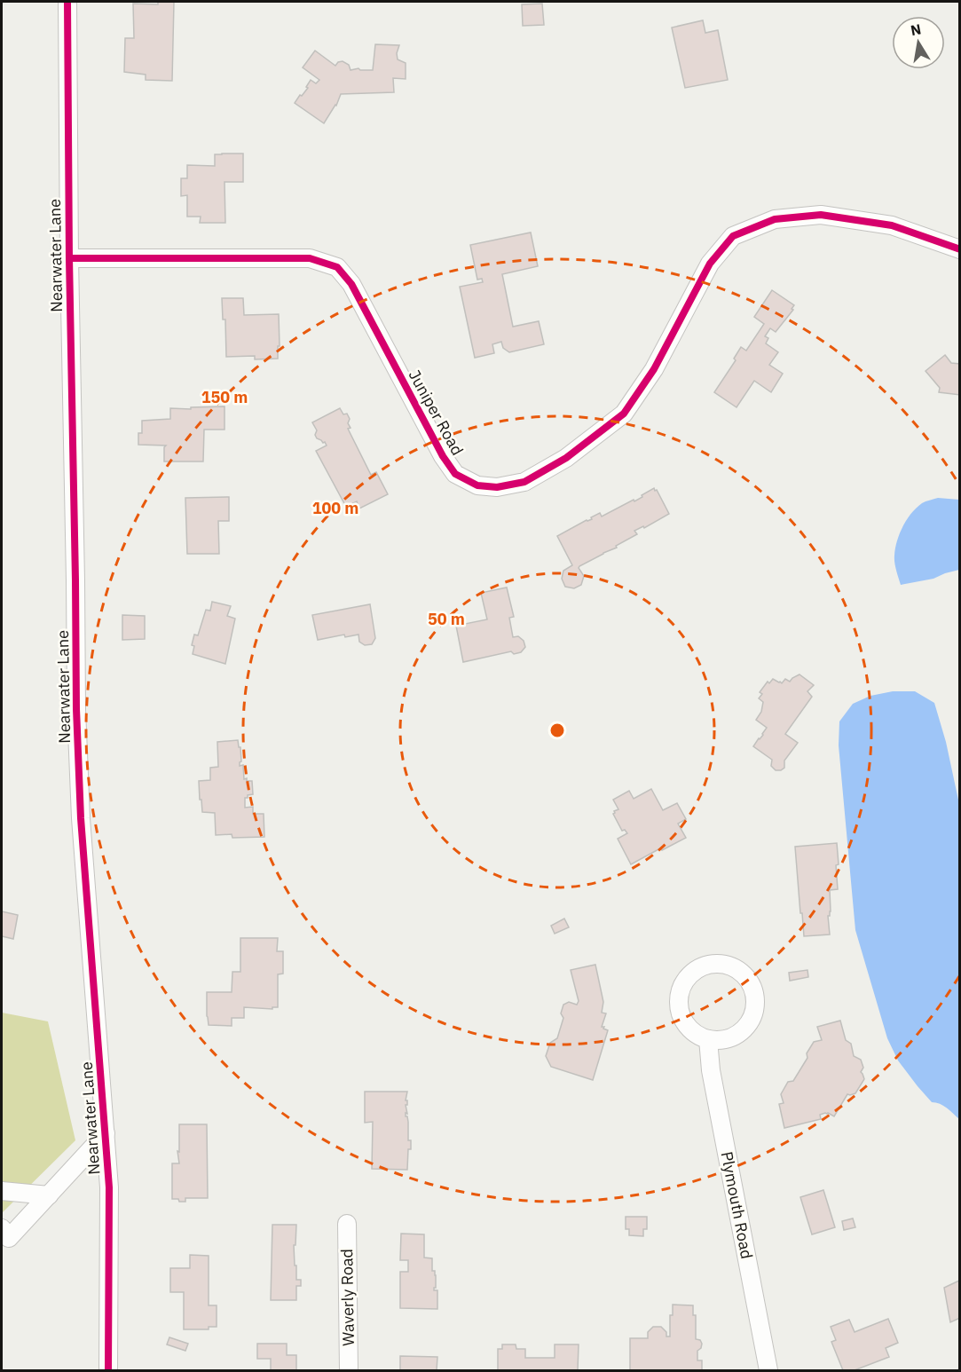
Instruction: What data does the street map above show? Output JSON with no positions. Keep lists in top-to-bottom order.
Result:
{
  "streets": {
    "street": [
      "Nearwater Lane",
      "Juniper Road",
      "Plymouth Road",
      "Waverly Road"
    ]
  },
  "crossings": [
    ["Nearwater Lane", "Juniper Road"]
  ],
  "north": "top",
  "rings": ["150 m", "100 m", "50 m"]
}
